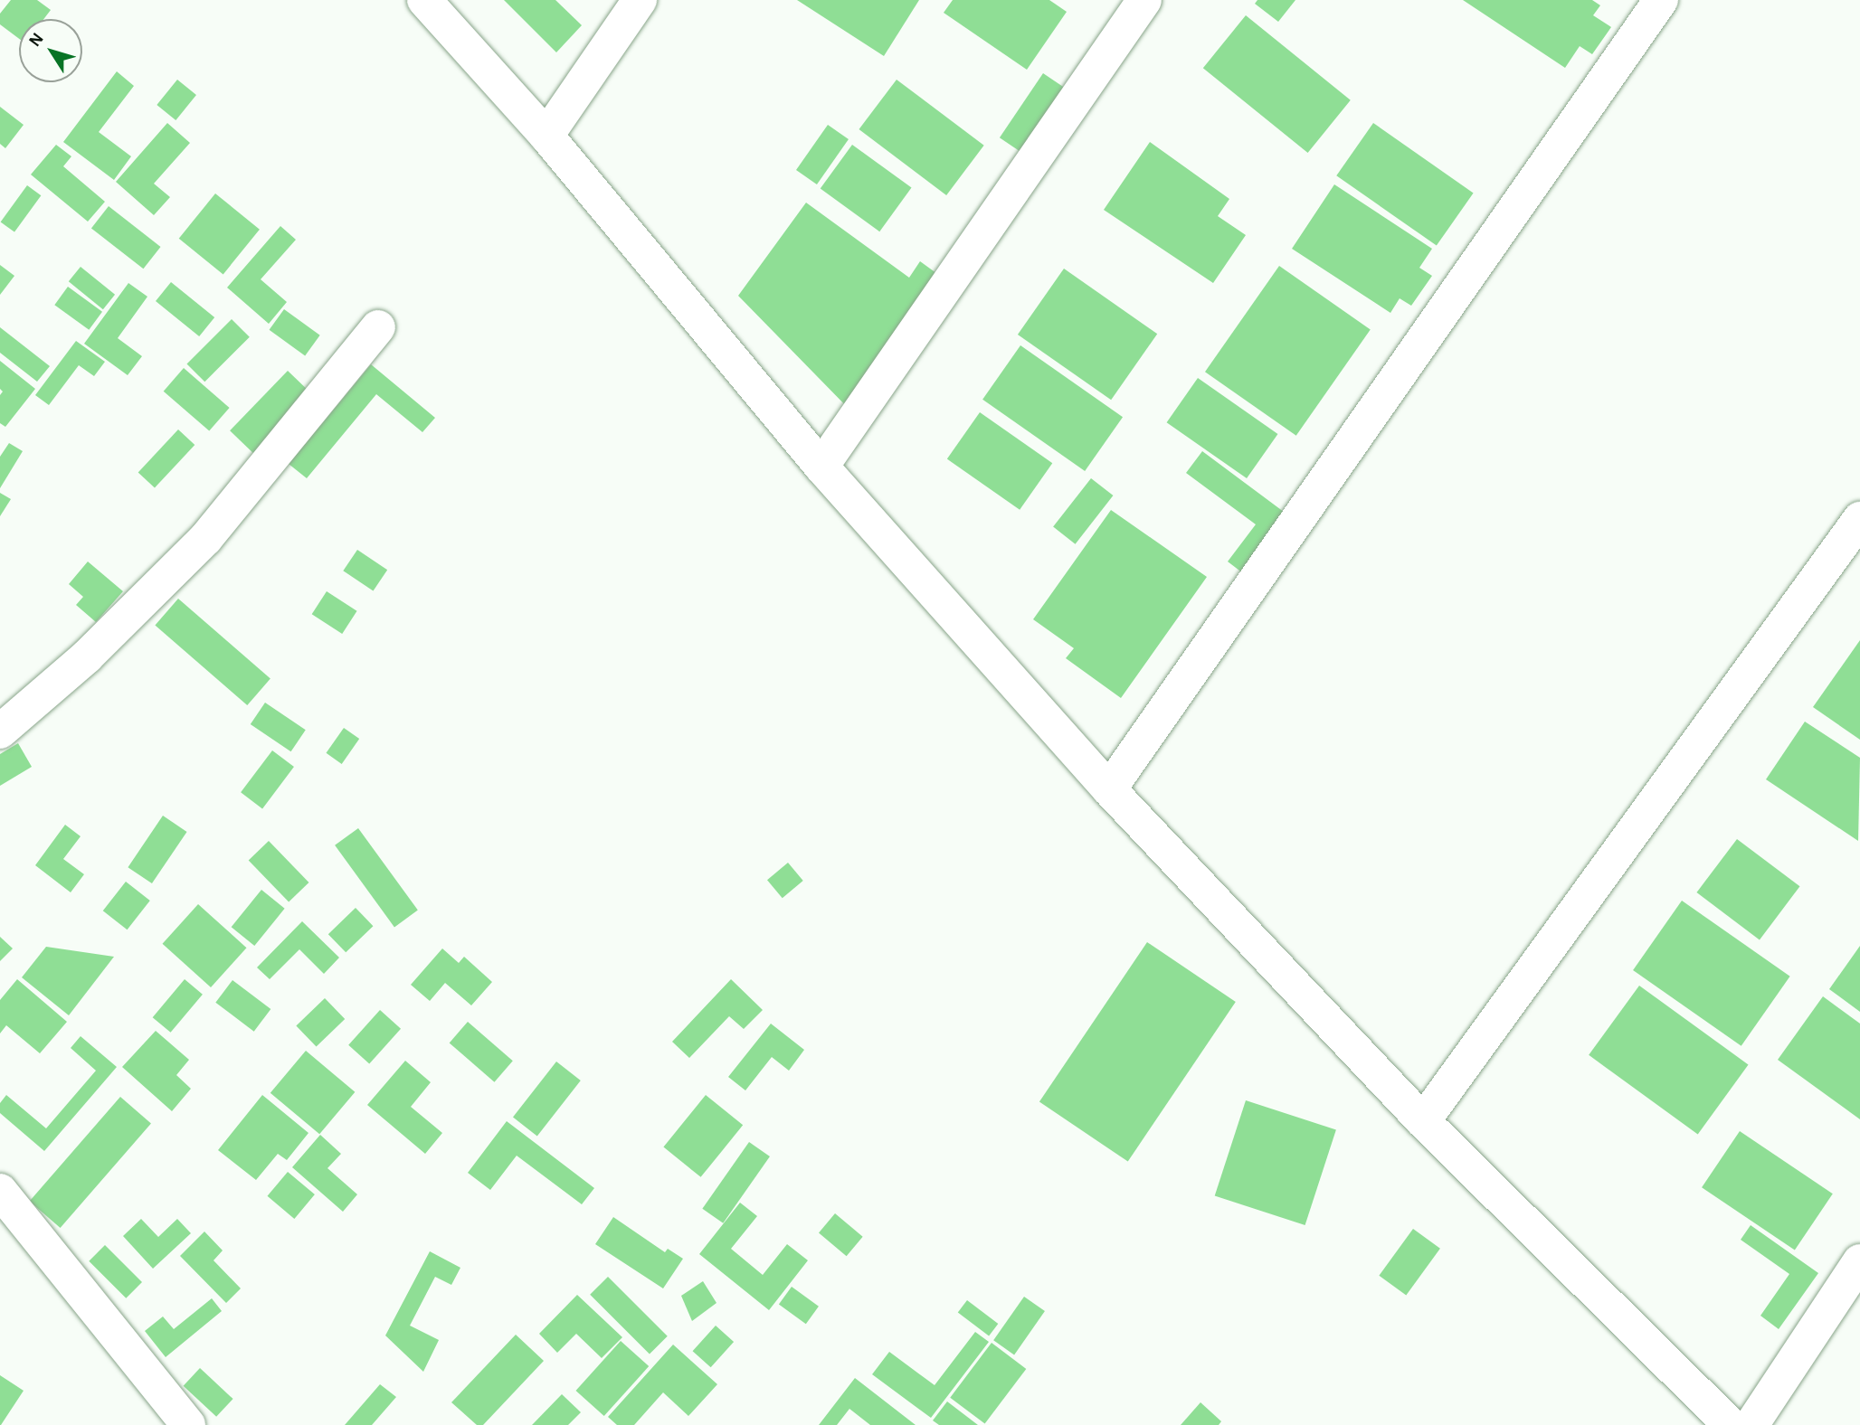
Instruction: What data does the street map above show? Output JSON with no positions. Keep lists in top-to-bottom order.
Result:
{
  "north": "top left"
}
